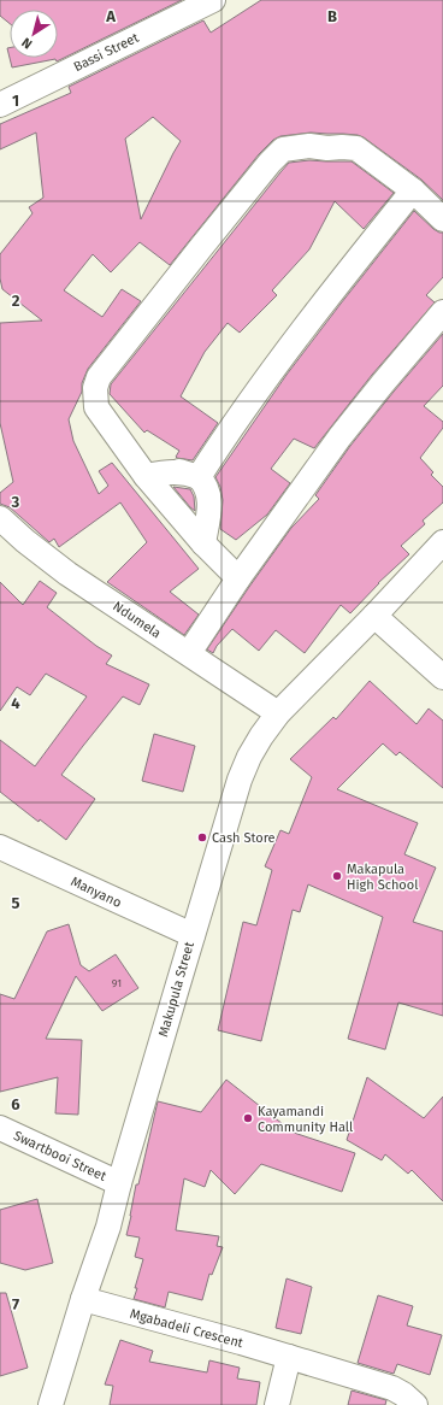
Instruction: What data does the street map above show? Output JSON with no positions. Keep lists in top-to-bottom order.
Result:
{
  "streets": {
    "street": [
      "Bassi Street",
      "Ndumela",
      "Manyano",
      "Makupula Street",
      "Swartbooi Street",
      "Mgabadeli Crescent"
    ]
  },
  "crossings": [
    ["Ndumela", "Makupula Street"],
    ["Manyano", "Makupula Street"],
    ["Makupula Street", "Swartbooi Street"],
    ["Makupula Street", "Mgabadeli Crescent"]
  ],
  "places": ["Cash Store", "Makapula High School", "Kayamandi Community Hall"],
  "house_numbers": ["91"],
  "north": "bottom left",
  "grid": {
    "columns": ["A", "B"],
    "rows": [
      "1",
      "2",
      "3",
      "4",
      "5",
      "6",
      "7"
    ]
  }
}
